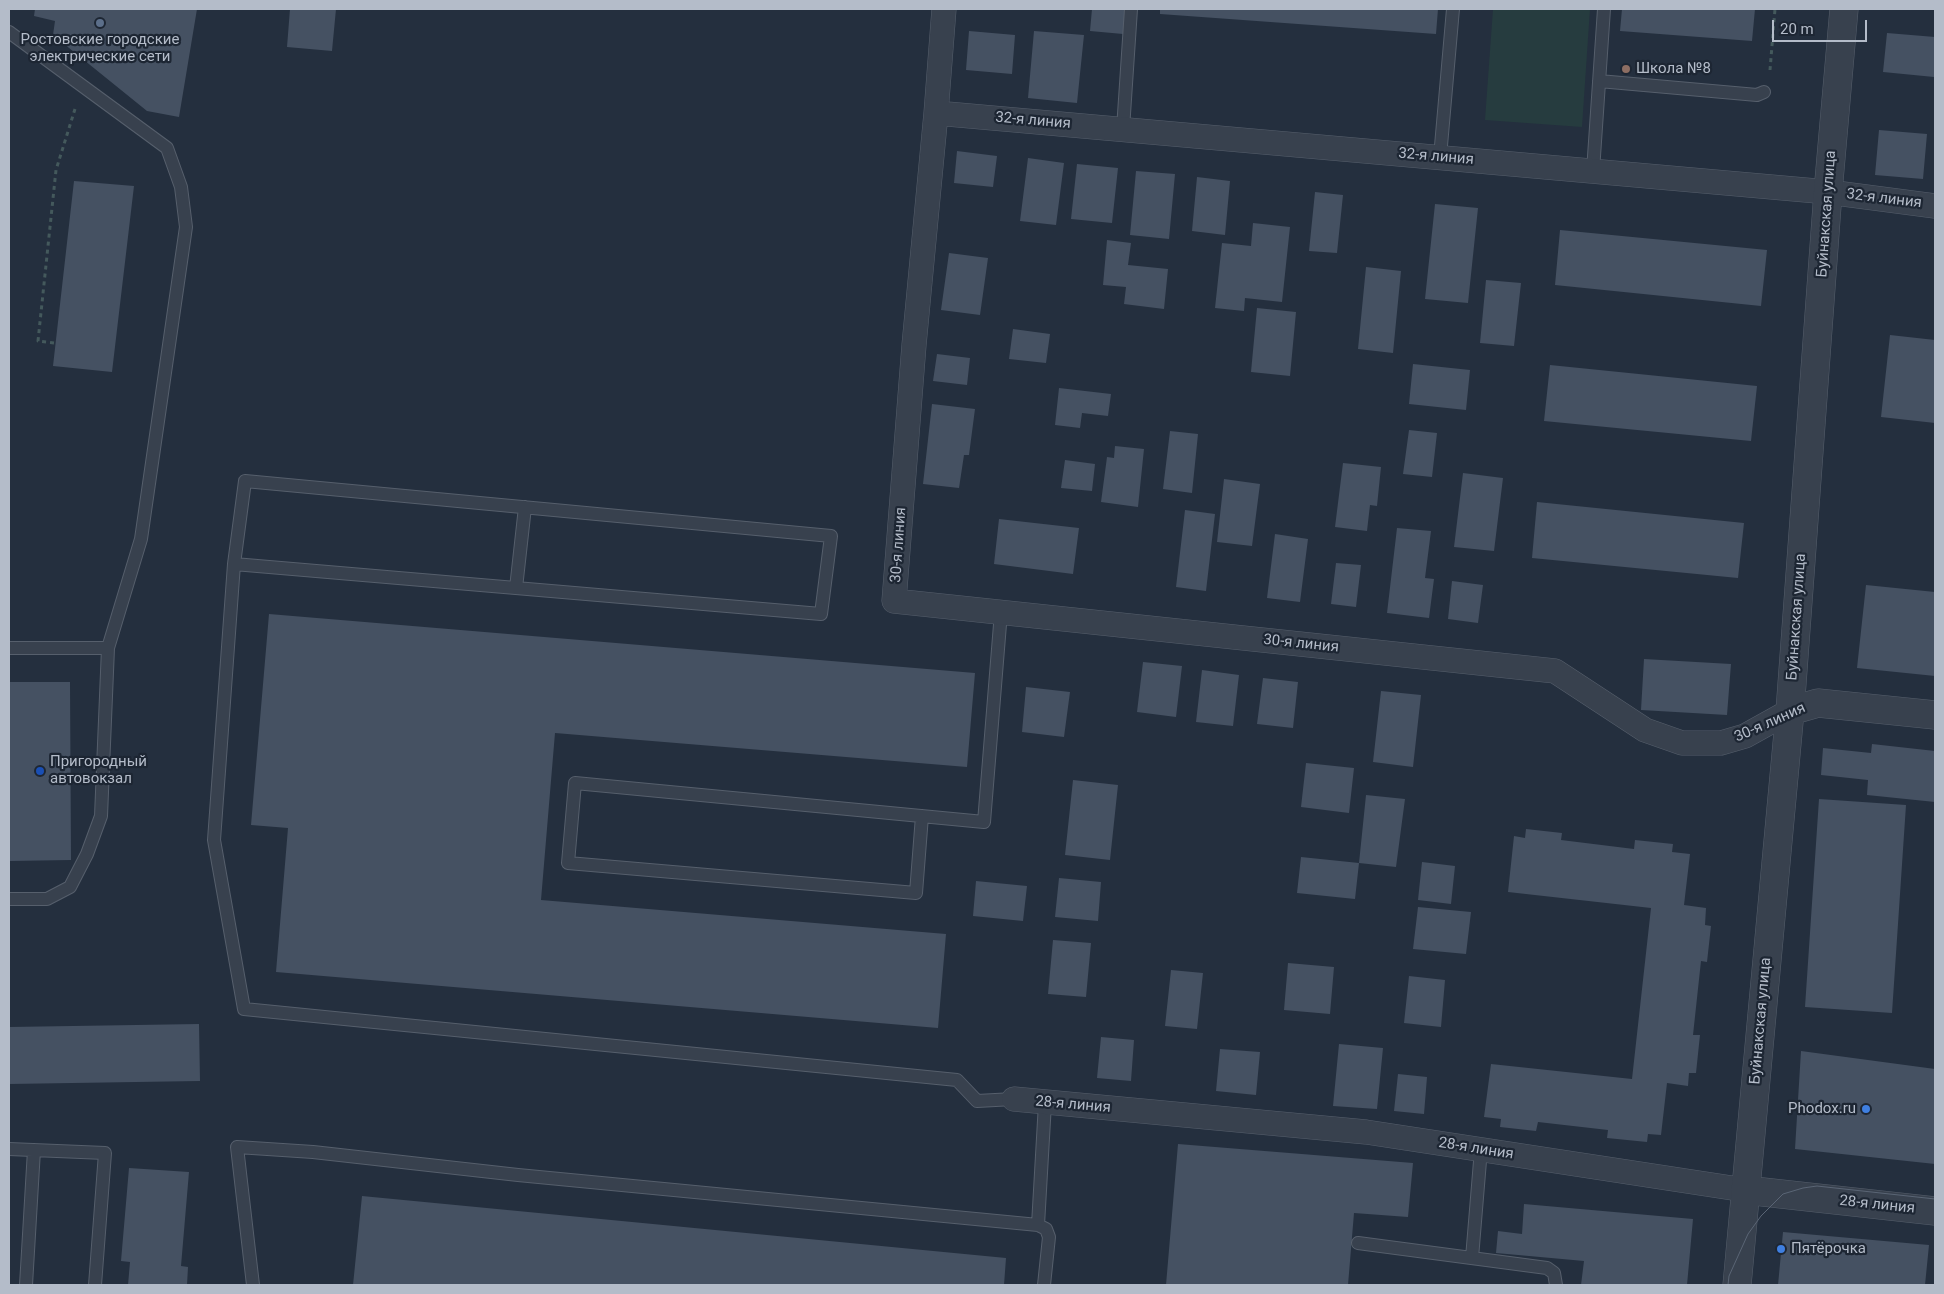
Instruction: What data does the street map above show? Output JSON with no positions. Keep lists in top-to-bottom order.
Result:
{
  "streets": {
    "street": [
      "32-я линия",
      "Буйнакская улица",
      "30-я линия",
      "28-я линия"
    ]
  },
  "crossings": [
    ["32-я линия", "Буйнакская улица"],
    ["32-я линия", "30-я линия"],
    ["Буйнакская улица", "30-я линия"],
    ["Буйнакская улица", "28-я линия"]
  ],
  "places": [
    "Ростовские городские электрические сети",
    "Школа №8",
    "Пригородный автовокзал",
    "Phodox.ru",
    "Пятёрочка"
  ],
  "scale_bar": "20 m"
}
